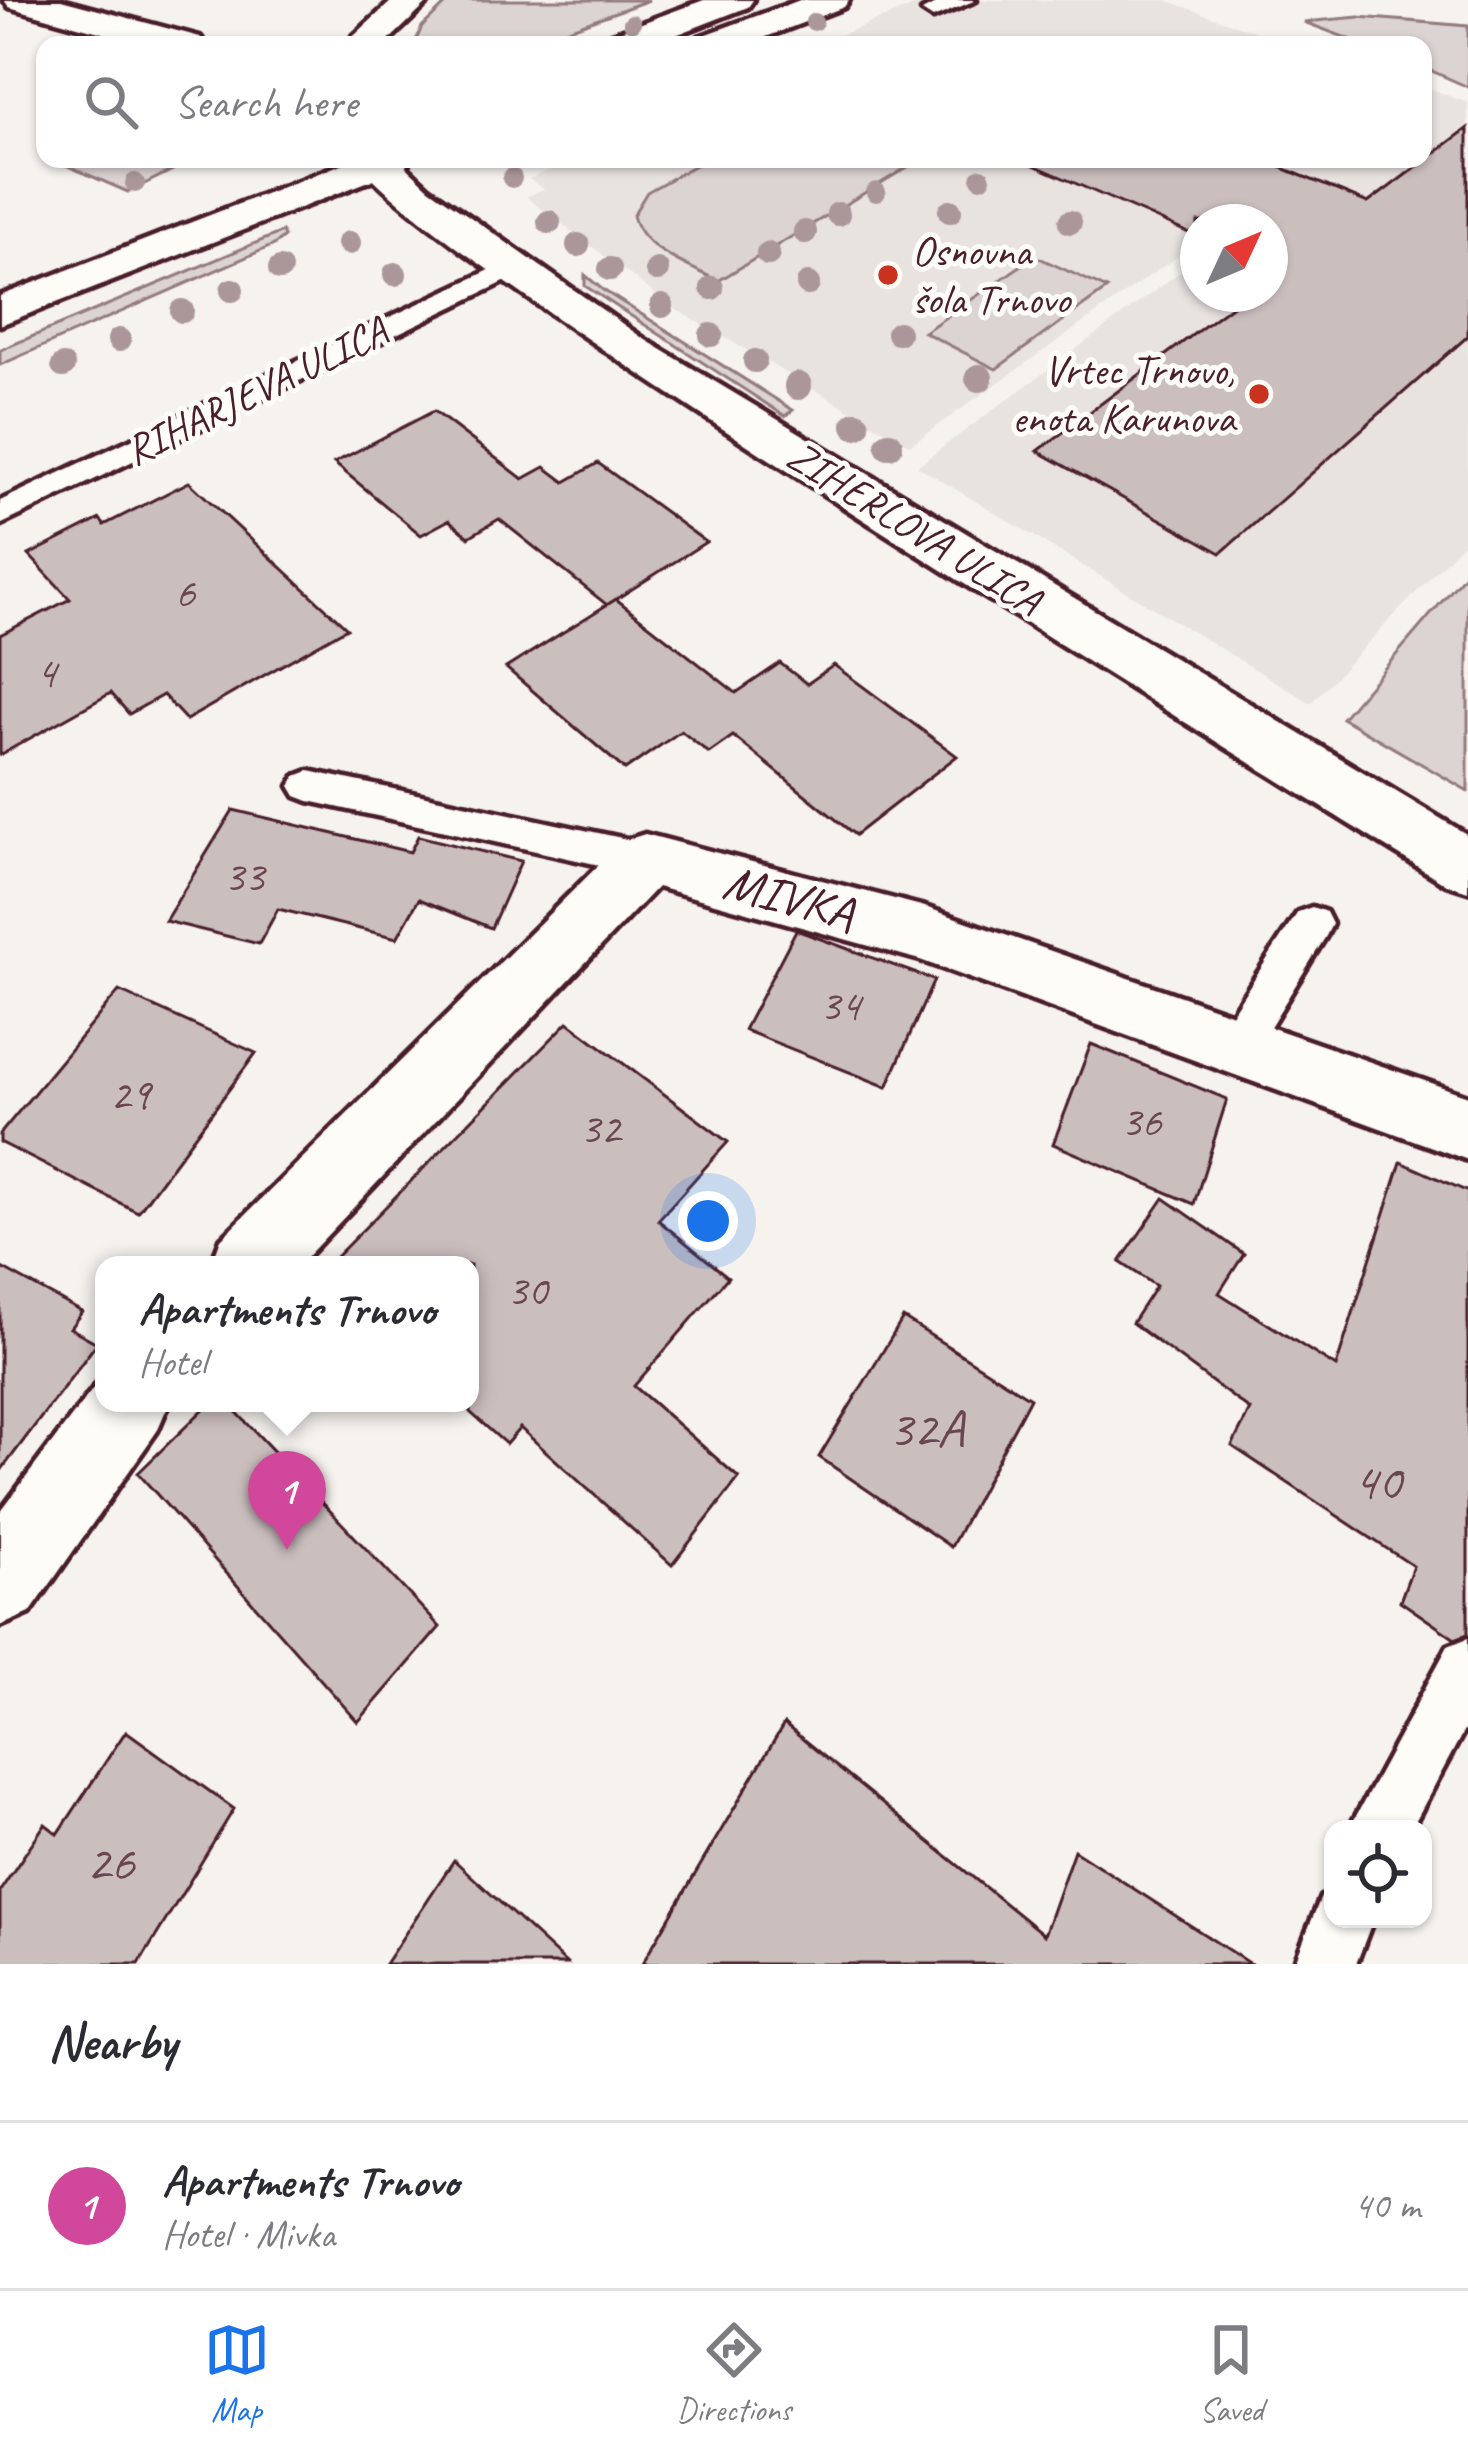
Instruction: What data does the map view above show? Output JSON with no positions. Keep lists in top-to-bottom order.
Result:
{
  "streets": {
    "street": ["ZIHERLOVA ULICA", "MIVKA"],
    "lane": ["RIHARJEVA ULICA"]
  },
  "crossings": [
    ["RIHARJEVA ULICA", "ZIHERLOVA ULICA"]
  ],
  "places": ["Osnovna šola Trnovo", "Vrtec Trnovo, enota Karunova"],
  "house_numbers": [
    "6",
    "4",
    "33",
    "34",
    "29",
    "36",
    "32",
    "30",
    "32A",
    "40",
    "26"
  ],
  "north": "top right",
  "page": {
    "search": "Search here",
    "popup": ["Apartments Trnovo", "Hotel"],
    "pins": "1",
    "heading": "Nearby",
    "list": [
      {
        "mark": "1",
        "name": "Apartments Trnovo",
        "note": "Hotel · Mivka",
        "value": "40 m"
      }
    ],
    "nav": ["Map", "Directions", "Saved"]
  }
}
